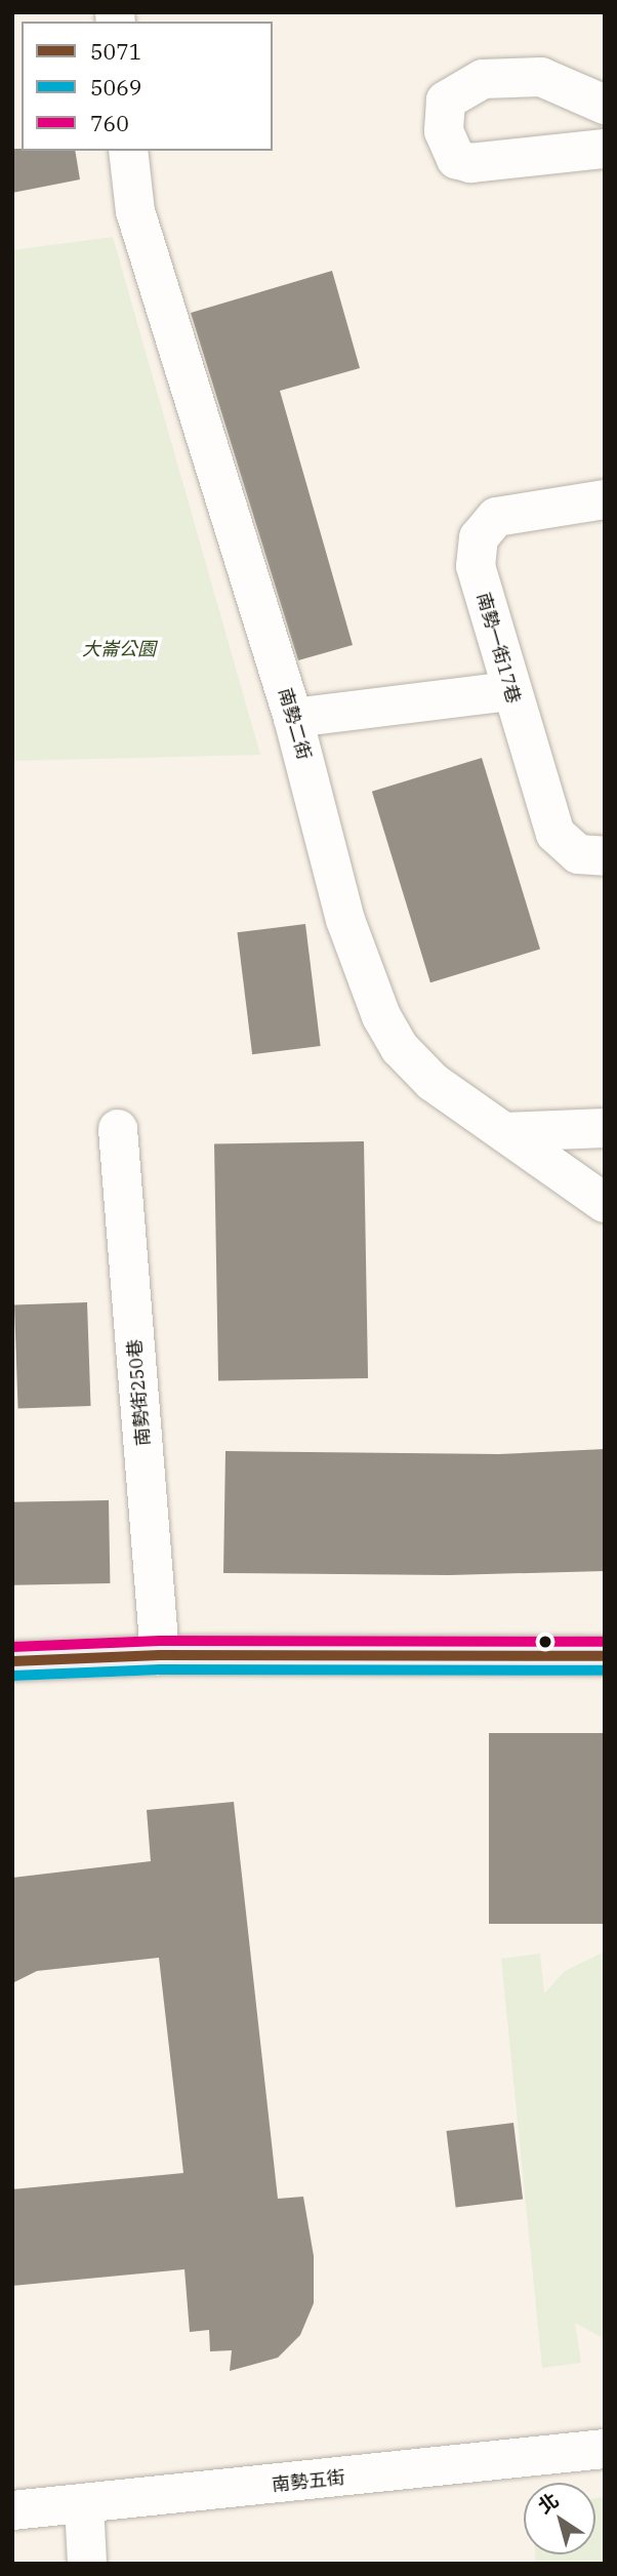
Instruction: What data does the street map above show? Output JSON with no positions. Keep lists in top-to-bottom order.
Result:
{
  "streets": {
    "street": [
      "南勢一街17巷",
      "南勢二街",
      "南勢街250巷",
      "南勢五街"
    ]
  },
  "parks": ["大崙公園"],
  "lines": ["transit line 760", "transit line 5071", "transit line 5069"],
  "legend": ["5071", "5069", "760"],
  "north": "top left"
}
